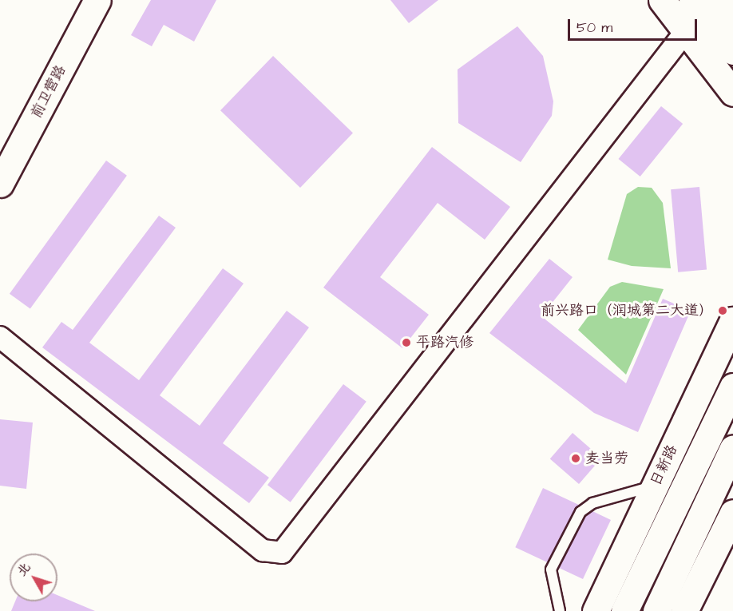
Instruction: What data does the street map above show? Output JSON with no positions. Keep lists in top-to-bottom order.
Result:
{
  "streets": {
    "main road": ["前卫营路", "日新路"]
  },
  "places": ["前兴路口（润城第二大道）", "平路汽修", "麦当劳"],
  "scale_bar": "50 m",
  "north": "top left"
}
